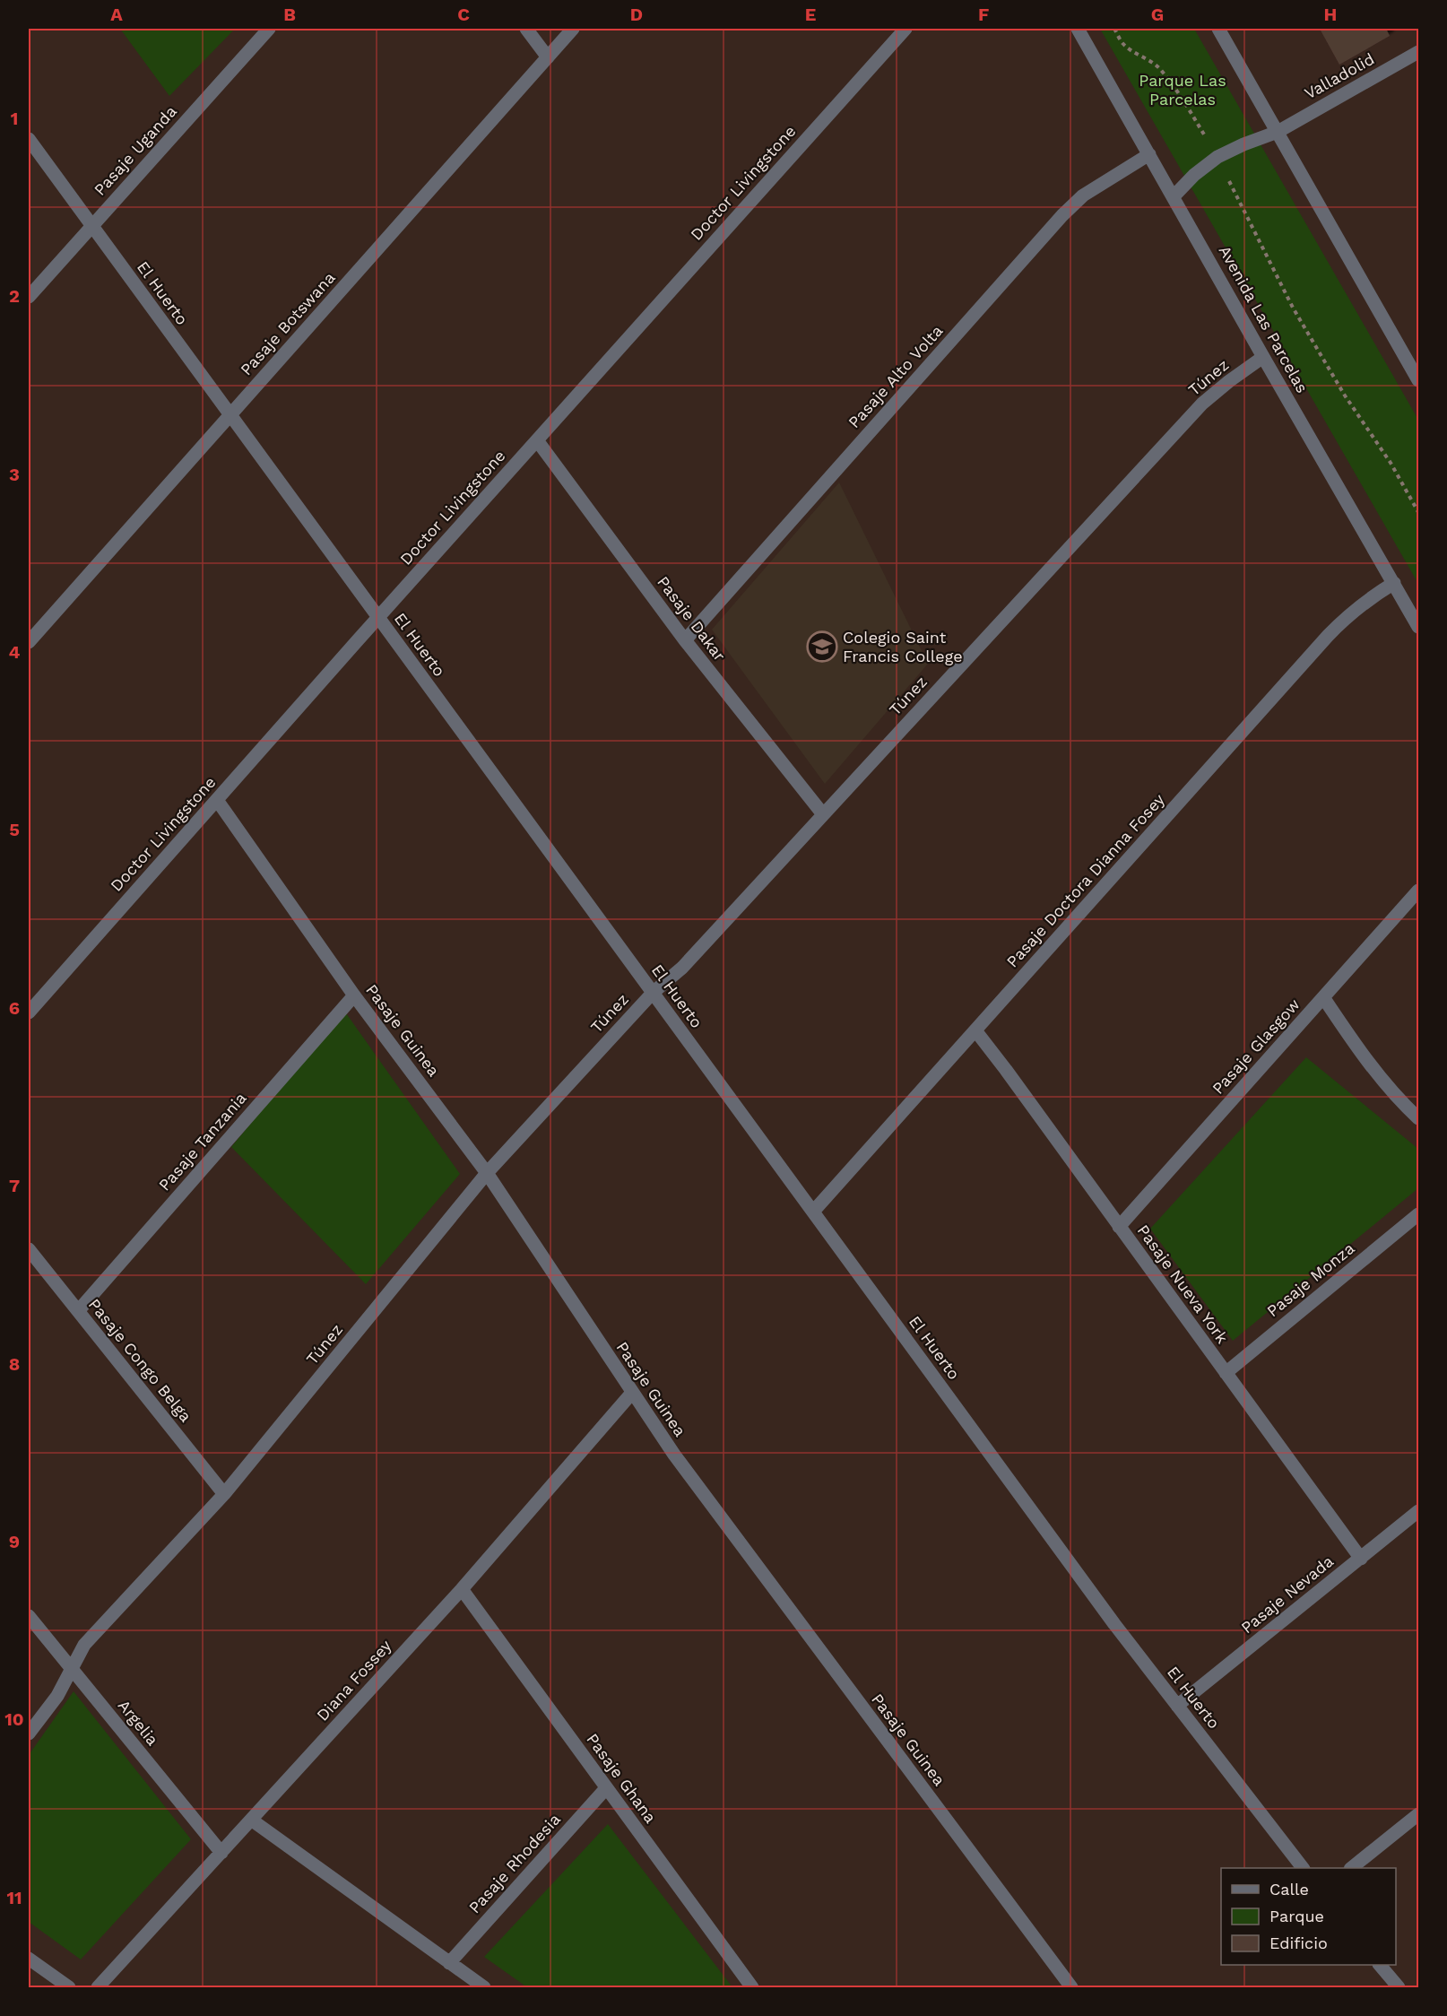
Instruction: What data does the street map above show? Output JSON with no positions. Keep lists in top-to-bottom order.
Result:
{
  "streets": {
    "street": [
      "Valladolid",
      "Pasaje Uganda",
      "Doctor Livingstone",
      "El Huerto",
      "Avenida Las Parcelas",
      "Pasaje Botswana",
      "Pasaje Alto Volta",
      "Túnez",
      "Pasaje Dakar",
      "Pasaje Doctora Dianna Fosey",
      "Pasaje Guinea",
      "Pasaje Glasgow",
      "Pasaje Tanzania",
      "Pasaje Monza",
      "Pasaje Nueva York",
      "Pasaje Congo Belga",
      "Pasaje Nevada",
      "Diana Fossey",
      "Argelia",
      "Pasaje Ghana",
      "Pasaje Rhodesia"
    ]
  },
  "crossings": [
    ["Valladolid", "Avenida Las Parcelas"],
    ["Pasaje Uganda", "El Huerto"],
    ["Doctor Livingstone", "El Huerto"],
    ["Doctor Livingstone", "Pasaje Dakar"],
    ["Doctor Livingstone", "Pasaje Guinea"],
    ["El Huerto", "Pasaje Botswana"],
    ["El Huerto", "Túnez"],
    ["El Huerto", "Pasaje Doctora Dianna Fosey"],
    ["El Huerto", "Pasaje Nevada"],
    ["Avenida Las Parcelas", "Pasaje Alto Volta"],
    ["Avenida Las Parcelas", "Túnez"],
    ["Avenida Las Parcelas", "Pasaje Doctora Dianna Fosey"],
    ["Pasaje Alto Volta", "Pasaje Dakar"],
    ["Túnez", "Pasaje Dakar"],
    ["Túnez", "Pasaje Guinea"],
    ["Túnez", "Pasaje Congo Belga"],
    ["Túnez", "Argelia"],
    ["Pasaje Doctora Dianna Fosey", "Pasaje Nueva York"],
    ["Pasaje Guinea", "Pasaje Tanzania"],
    ["Pasaje Guinea", "Diana Fossey"],
    ["Pasaje Glasgow", "Pasaje Nueva York"],
    ["Pasaje Tanzania", "Pasaje Congo Belga"],
    ["Pasaje Monza", "Pasaje Nueva York"],
    ["Pasaje Nueva York", "Pasaje Nevada"],
    ["Diana Fossey", "Argelia"],
    ["Diana Fossey", "Pasaje Ghana"],
    ["Pasaje Ghana", "Pasaje Rhodesia"]
  ],
  "parks": ["Parque Las Parcelas"],
  "places": {
    "school or university": ["Colegio Saint Francis College"]
  },
  "legend": ["Calle", "Parque", "Edificio"],
  "grid": {
    "columns": [
      "A",
      "B",
      "C",
      "D",
      "E",
      "F",
      "G",
      "H"
    ],
    "rows": [
      "1",
      "2",
      "3",
      "4",
      "5",
      "6",
      "7",
      "8",
      "9",
      "10",
      "11"
    ]
  }
}
